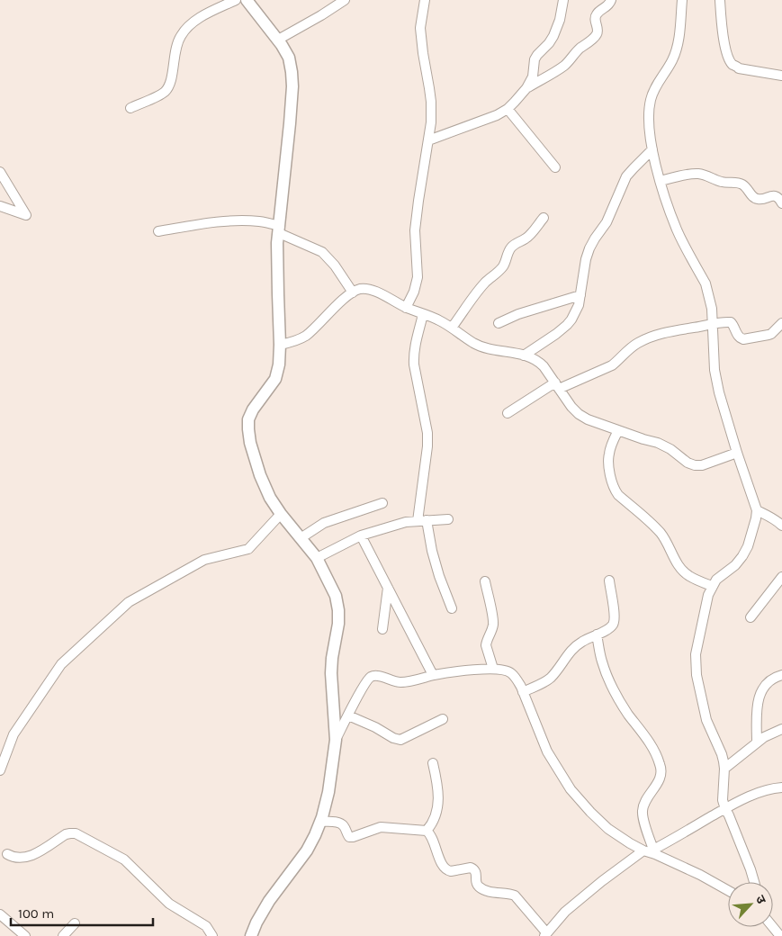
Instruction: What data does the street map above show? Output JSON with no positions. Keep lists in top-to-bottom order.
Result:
{
  "scale_bar": "100 m",
  "north": "top right"
}
